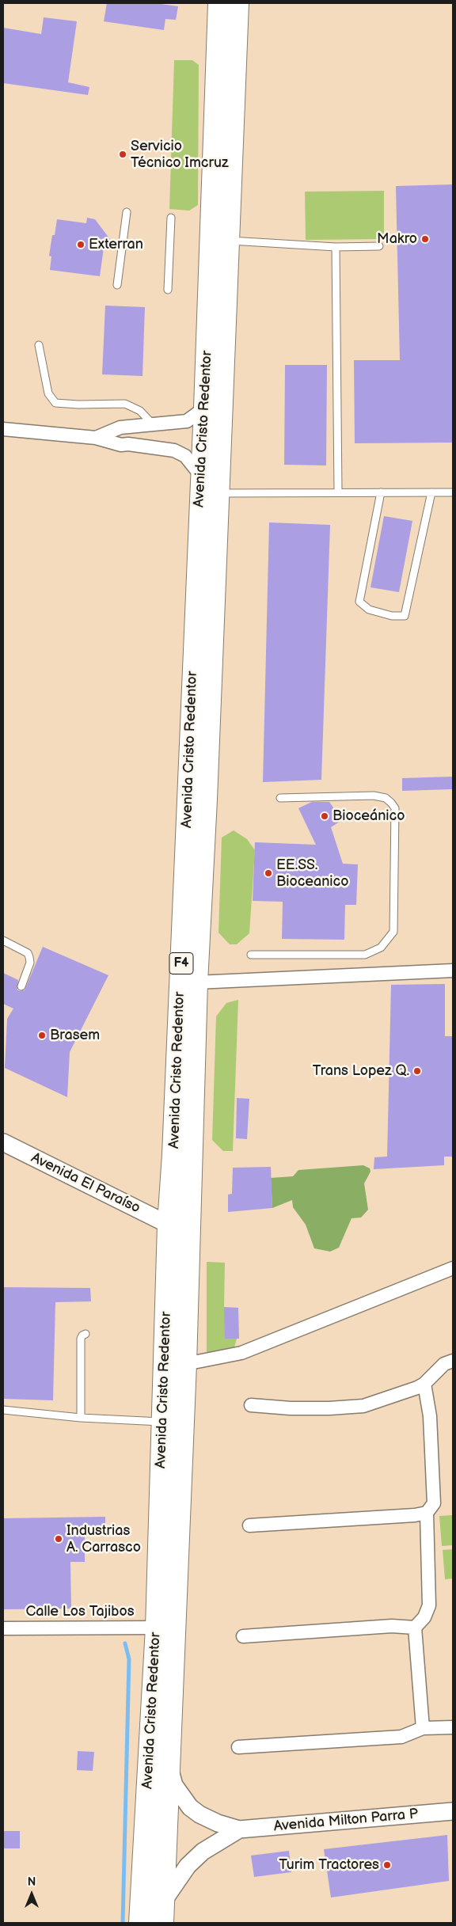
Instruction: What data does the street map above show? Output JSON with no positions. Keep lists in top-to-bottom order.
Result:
{
  "streets": {
    "highway": ["Avenida Cristo Redentor", "F4"],
    "street": ["Avenida El Paraíso", "Calle Los Tajibos", "Avenida Milton Parra P"]
  },
  "crossings": [
    ["Avenida Cristo Redentor", "Avenida El Paraíso"],
    ["Avenida Cristo Redentor", "Calle Los Tajibos"],
    ["Avenida Cristo Redentor", "Avenida Milton Parra P"]
  ],
  "places": [
    "Servicio Técnico Imcruz",
    "Makro",
    "Exterran",
    "Bioceánico",
    "EE.SS. Bioceanico",
    "Brasem",
    "Trans Lopez Q.",
    "Industrias A. Carrasco",
    "Turim Tractores"
  ],
  "north": "top"
}
